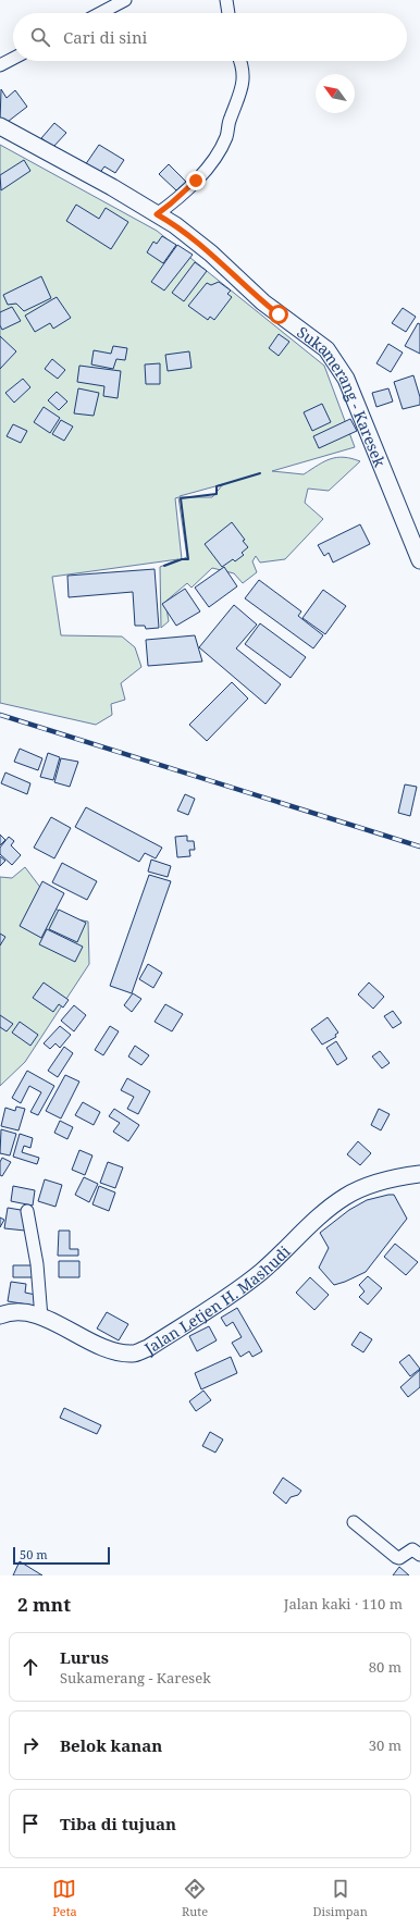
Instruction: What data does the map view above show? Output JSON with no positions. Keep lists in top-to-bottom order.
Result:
{
  "streets": {
    "street": ["Sukamerang - Karesek", "Jalan Letjen H. Mashudi"]
  },
  "scale_bar": "50 m",
  "north": "top left",
  "page": {
    "search": "Cari di sini",
    "scale": "50 m",
    "heading": ["2 mnt", "Jalan kaki · 110 m"],
    "list": [
      ["Lurus", "Sukamerang - Karesek", "80 m"],
      ["Belok kanan", "30 m"],
      "Tiba di tujuan"
    ],
    "nav": ["Peta", "Rute", "Disimpan"]
  }
}
